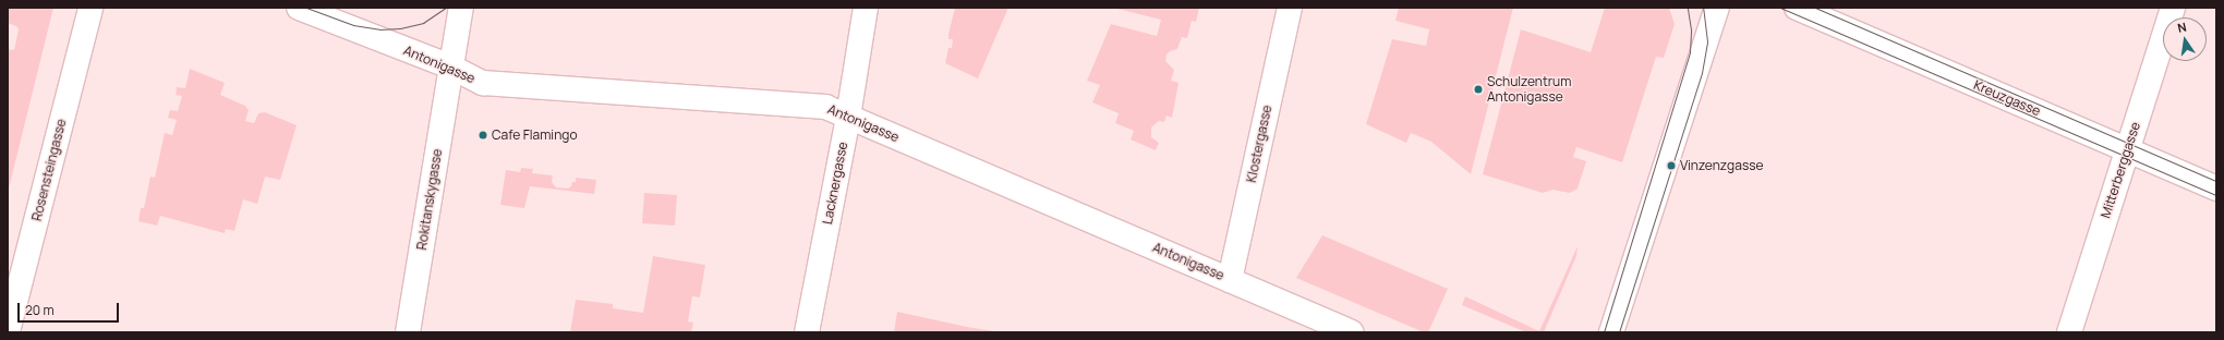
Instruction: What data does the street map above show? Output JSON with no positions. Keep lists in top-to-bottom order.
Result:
{
  "streets": {
    "street": [
      "Antonigasse",
      "Kreuzgasse",
      "Klostergasse",
      "Rosensteingasse",
      "Mitterberggasse",
      "Lacknergasse",
      "Rokitanskygasse"
    ]
  },
  "crossings": [
    ["Antonigasse", "Klostergasse"],
    ["Antonigasse", "Lacknergasse"],
    ["Antonigasse", "Rokitanskygasse"],
    ["Kreuzgasse", "Mitterberggasse"]
  ],
  "places": ["Schulzentrum Antonigasse", "Cafe Flamingo", "Vinzenzgasse"],
  "scale_bar": "20 m",
  "north": "top"
}
